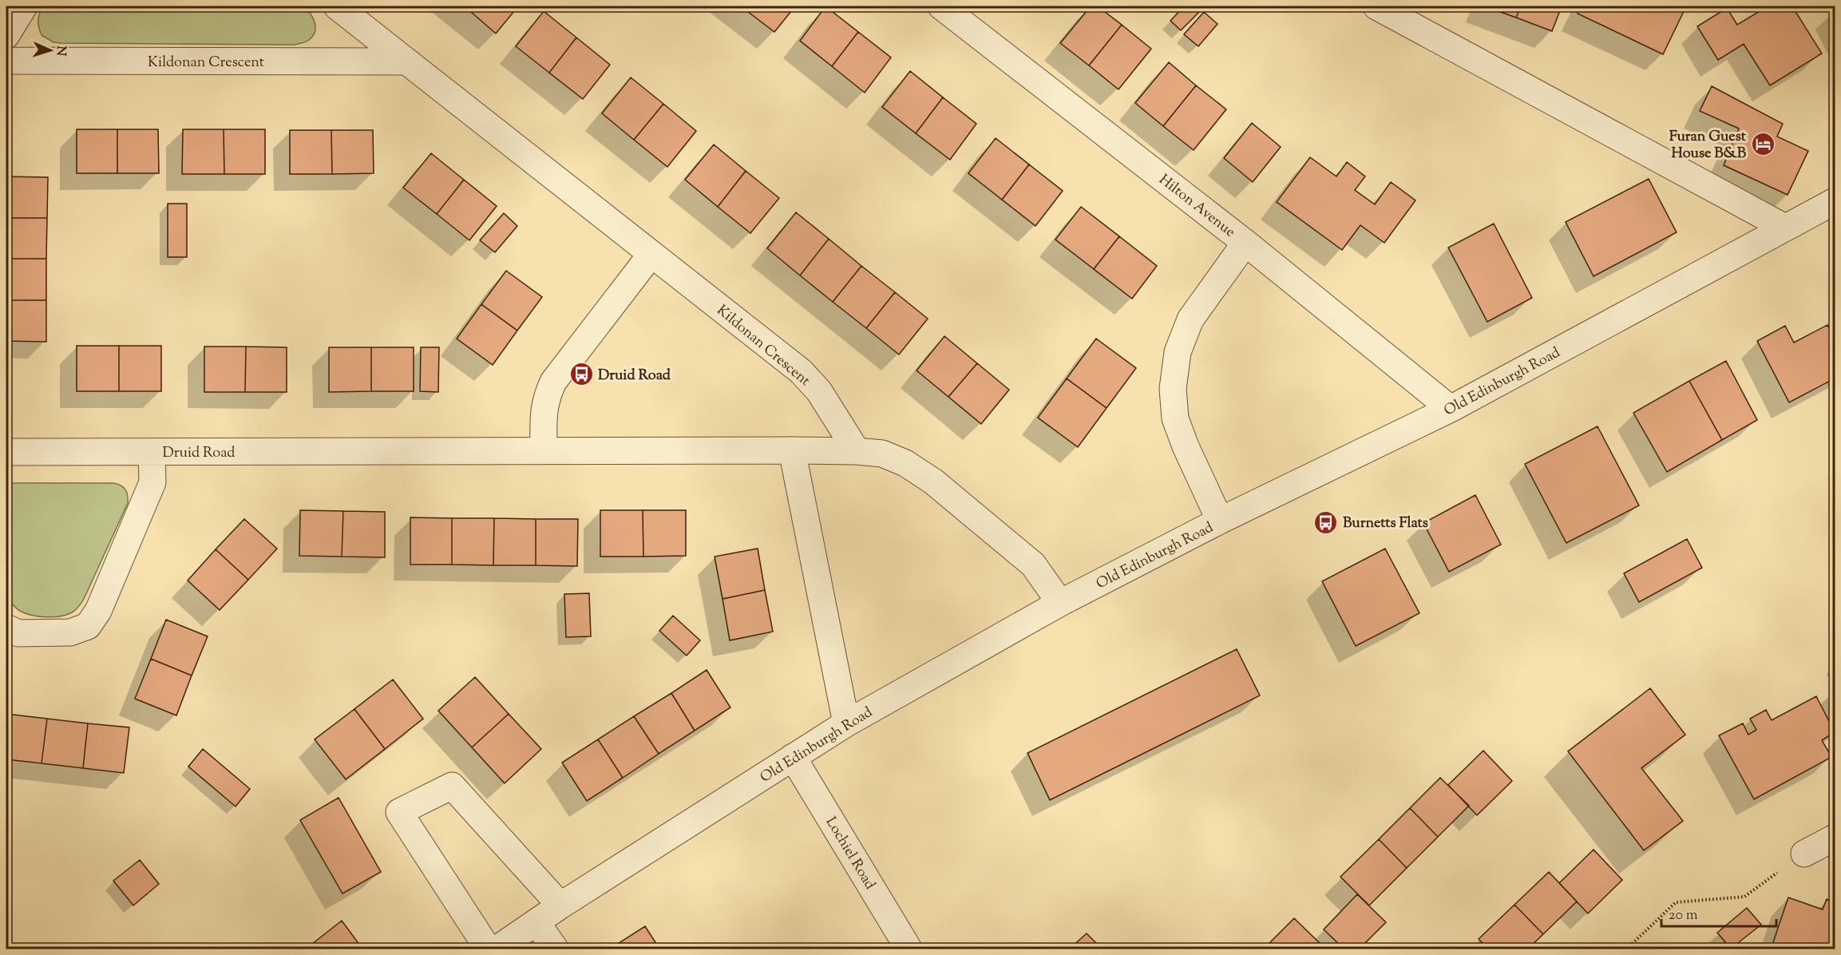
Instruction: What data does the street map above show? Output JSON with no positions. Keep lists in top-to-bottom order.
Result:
{
  "streets": {
    "street": [
      "Kildonan Crescent",
      "Hilton Avenue",
      "Old Edinburgh Road",
      "Druid Road",
      "Lochiel Road"
    ]
  },
  "crossings": [
    ["Kildonan Crescent", "Druid Road"],
    ["Hilton Avenue", "Old Edinburgh Road"],
    ["Old Edinburgh Road", "Lochiel Road"]
  ],
  "places": {
    "hotel": ["Furan Guest House B&B"],
    "bus stop": ["Druid Road", "Burnetts Flats"]
  },
  "scale_bar": "20 m",
  "north": "right"
}
